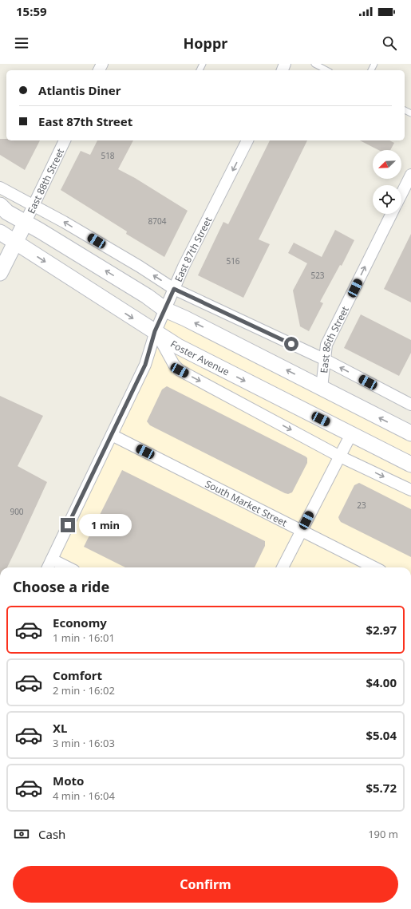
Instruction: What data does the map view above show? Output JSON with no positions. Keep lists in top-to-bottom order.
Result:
{
  "streets": {
    "main road": ["Foster Avenue"],
    "street": [
      "East 88th Street",
      "East 87th Street",
      "East 86th Street",
      "South Market Street"
    ]
  },
  "crossings": [
    ["East 87th Street", "Foster Avenue"],
    ["East 87th Street", "South Market Street"]
  ],
  "one_way": ["East 87th Street", "East 86th Street"],
  "house_numbers": [
    "518",
    "8704",
    "516",
    "523",
    "23",
    "900"
  ],
  "north": "bottom left",
  "page": {
    "status": "15:59",
    "header": "Hoppr",
    "banner": ["Atlantis Diner", "East 87th Street"],
    "bubble": "1 min",
    "heading": "Choose a ride",
    "list": [
      {
        "name": "Economy",
        "note": "1 min · 16:01",
        "value": "$2.97"
      },
      {
        "name": "Comfort",
        "note": "2 min · 16:02",
        "value": "$4.00"
      },
      {
        "name": "XL",
        "note": "3 min · 16:03",
        "value": "$5.04"
      },
      {
        "name": "Moto",
        "note": "4 min · 16:04",
        "value": "$5.72"
      }
    ],
    "pay": ["Cash", "190 m"],
    "buttons": "Confirm"
  }
}
